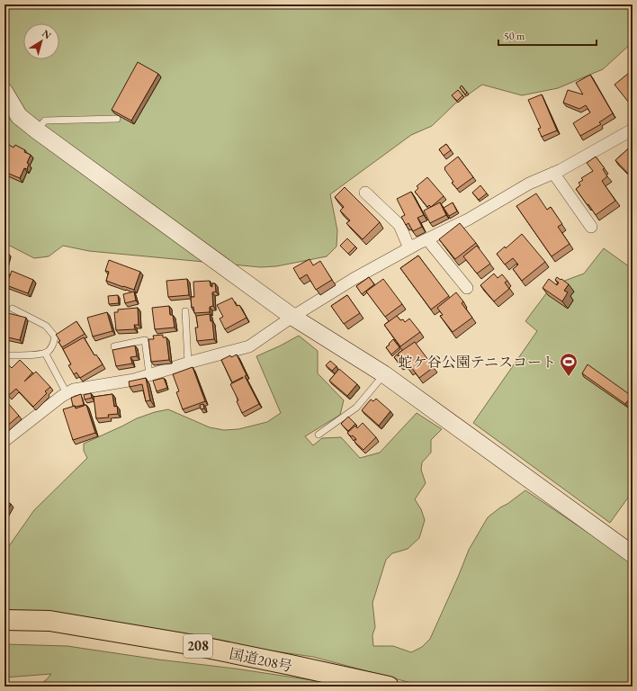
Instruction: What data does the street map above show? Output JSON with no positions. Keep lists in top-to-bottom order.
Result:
{
  "streets": {
    "highway": ["208", "国道208号"]
  },
  "places": {
    "sports": ["蛇ケ谷公園テニスコート"]
  },
  "scale_bar": "50 m",
  "north": "top right"
}
